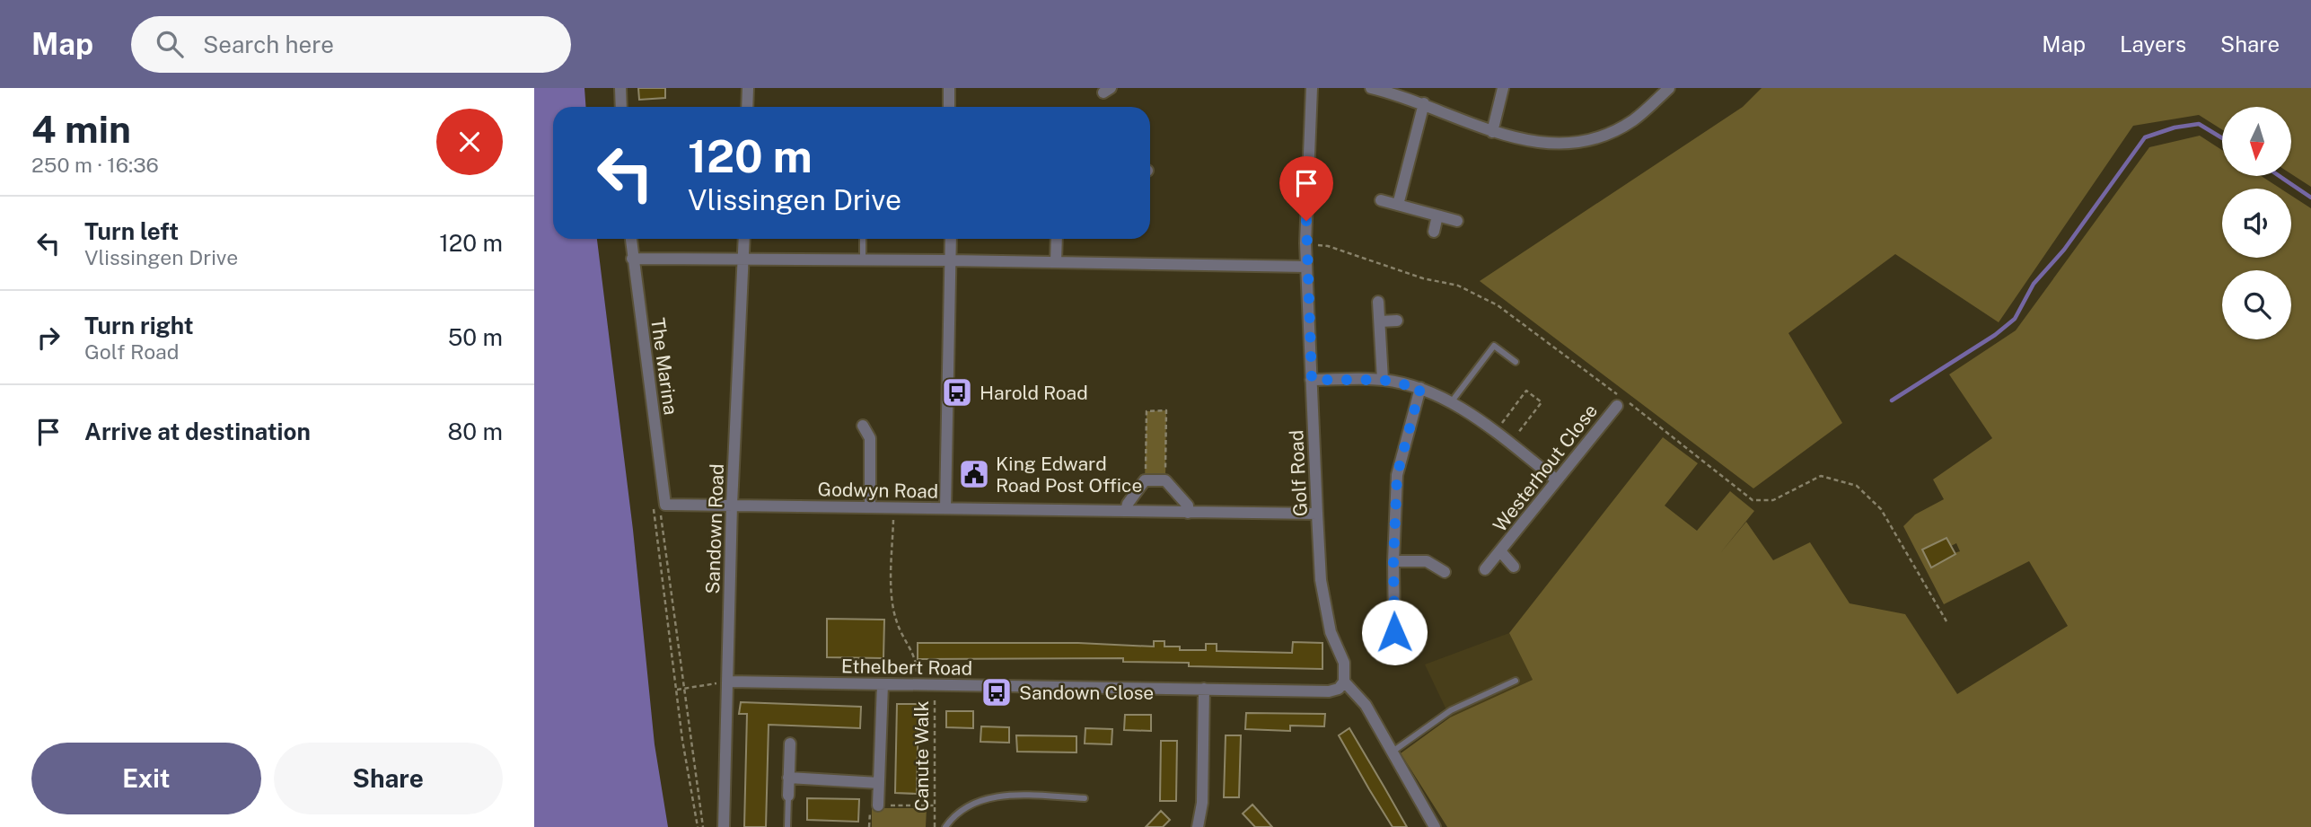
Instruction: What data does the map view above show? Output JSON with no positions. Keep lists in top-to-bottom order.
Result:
{
  "streets": {
    "street": [
      "The Marina",
      "Westerhout Close",
      "Golf Road",
      "Godwyn Road",
      "Sandown Road",
      "Ethelbert Road"
    ],
    "path": ["Canute Walk"]
  },
  "crossings": [
    ["The Marina", "Godwyn Road"],
    ["Golf Road", "Godwyn Road"],
    ["Golf Road", "Ethelbert Road"],
    ["Godwyn Road", "Sandown Road"],
    ["Sandown Road", "Ethelbert Road"],
    ["Ethelbert Road", "Canute Walk"]
  ],
  "places": {
    "bus stop": ["Harold Road", "Sandown Close"],
    "public building": ["King Edward Road Post Office"]
  },
  "north": "bottom",
  "page": {
    "header": "Map",
    "search": "Search here",
    "nav": ["Map", "Layers", "Share"],
    "heading": ["4 min", "250 m · 16:36"],
    "turn": ["120 m", "Vlissingen Drive"],
    "list": [
      {
        "name": "Turn left",
        "note": "Vlissingen Drive",
        "value": "120 m"
      },
      {
        "name": "Turn right",
        "note": "Golf Road",
        "value": "50 m"
      },
      {
        "name": "Arrive at destination",
        "value": "80 m"
      }
    ],
    "buttons": ["Exit", "Share"]
  }
}
